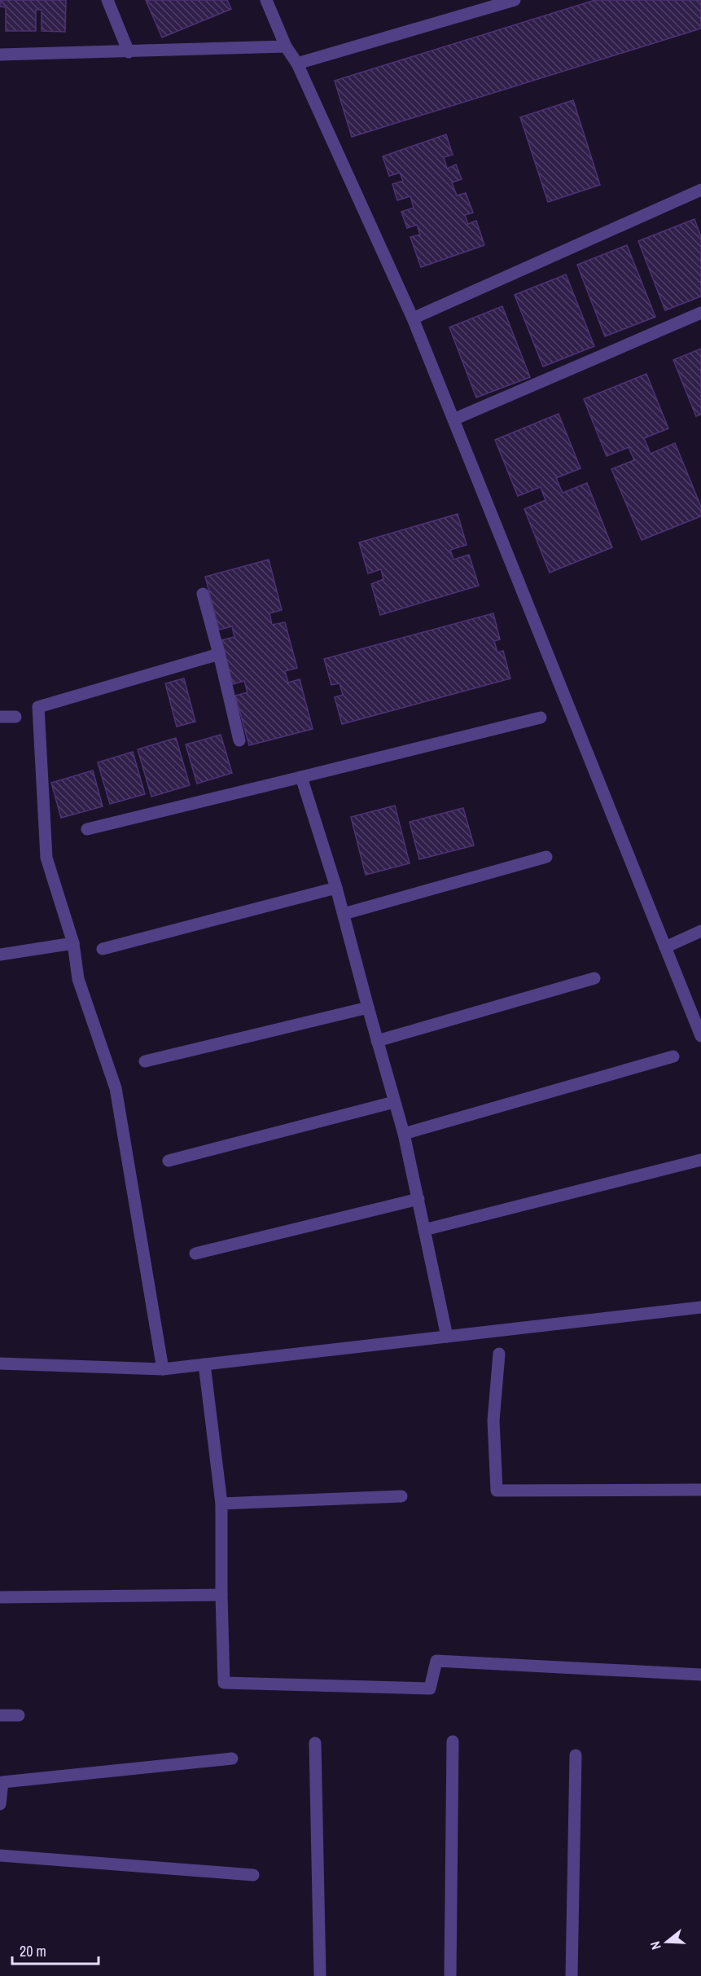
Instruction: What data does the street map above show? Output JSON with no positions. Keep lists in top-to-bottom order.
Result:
{
  "scale_bar": "20 m",
  "north": "left"
}
